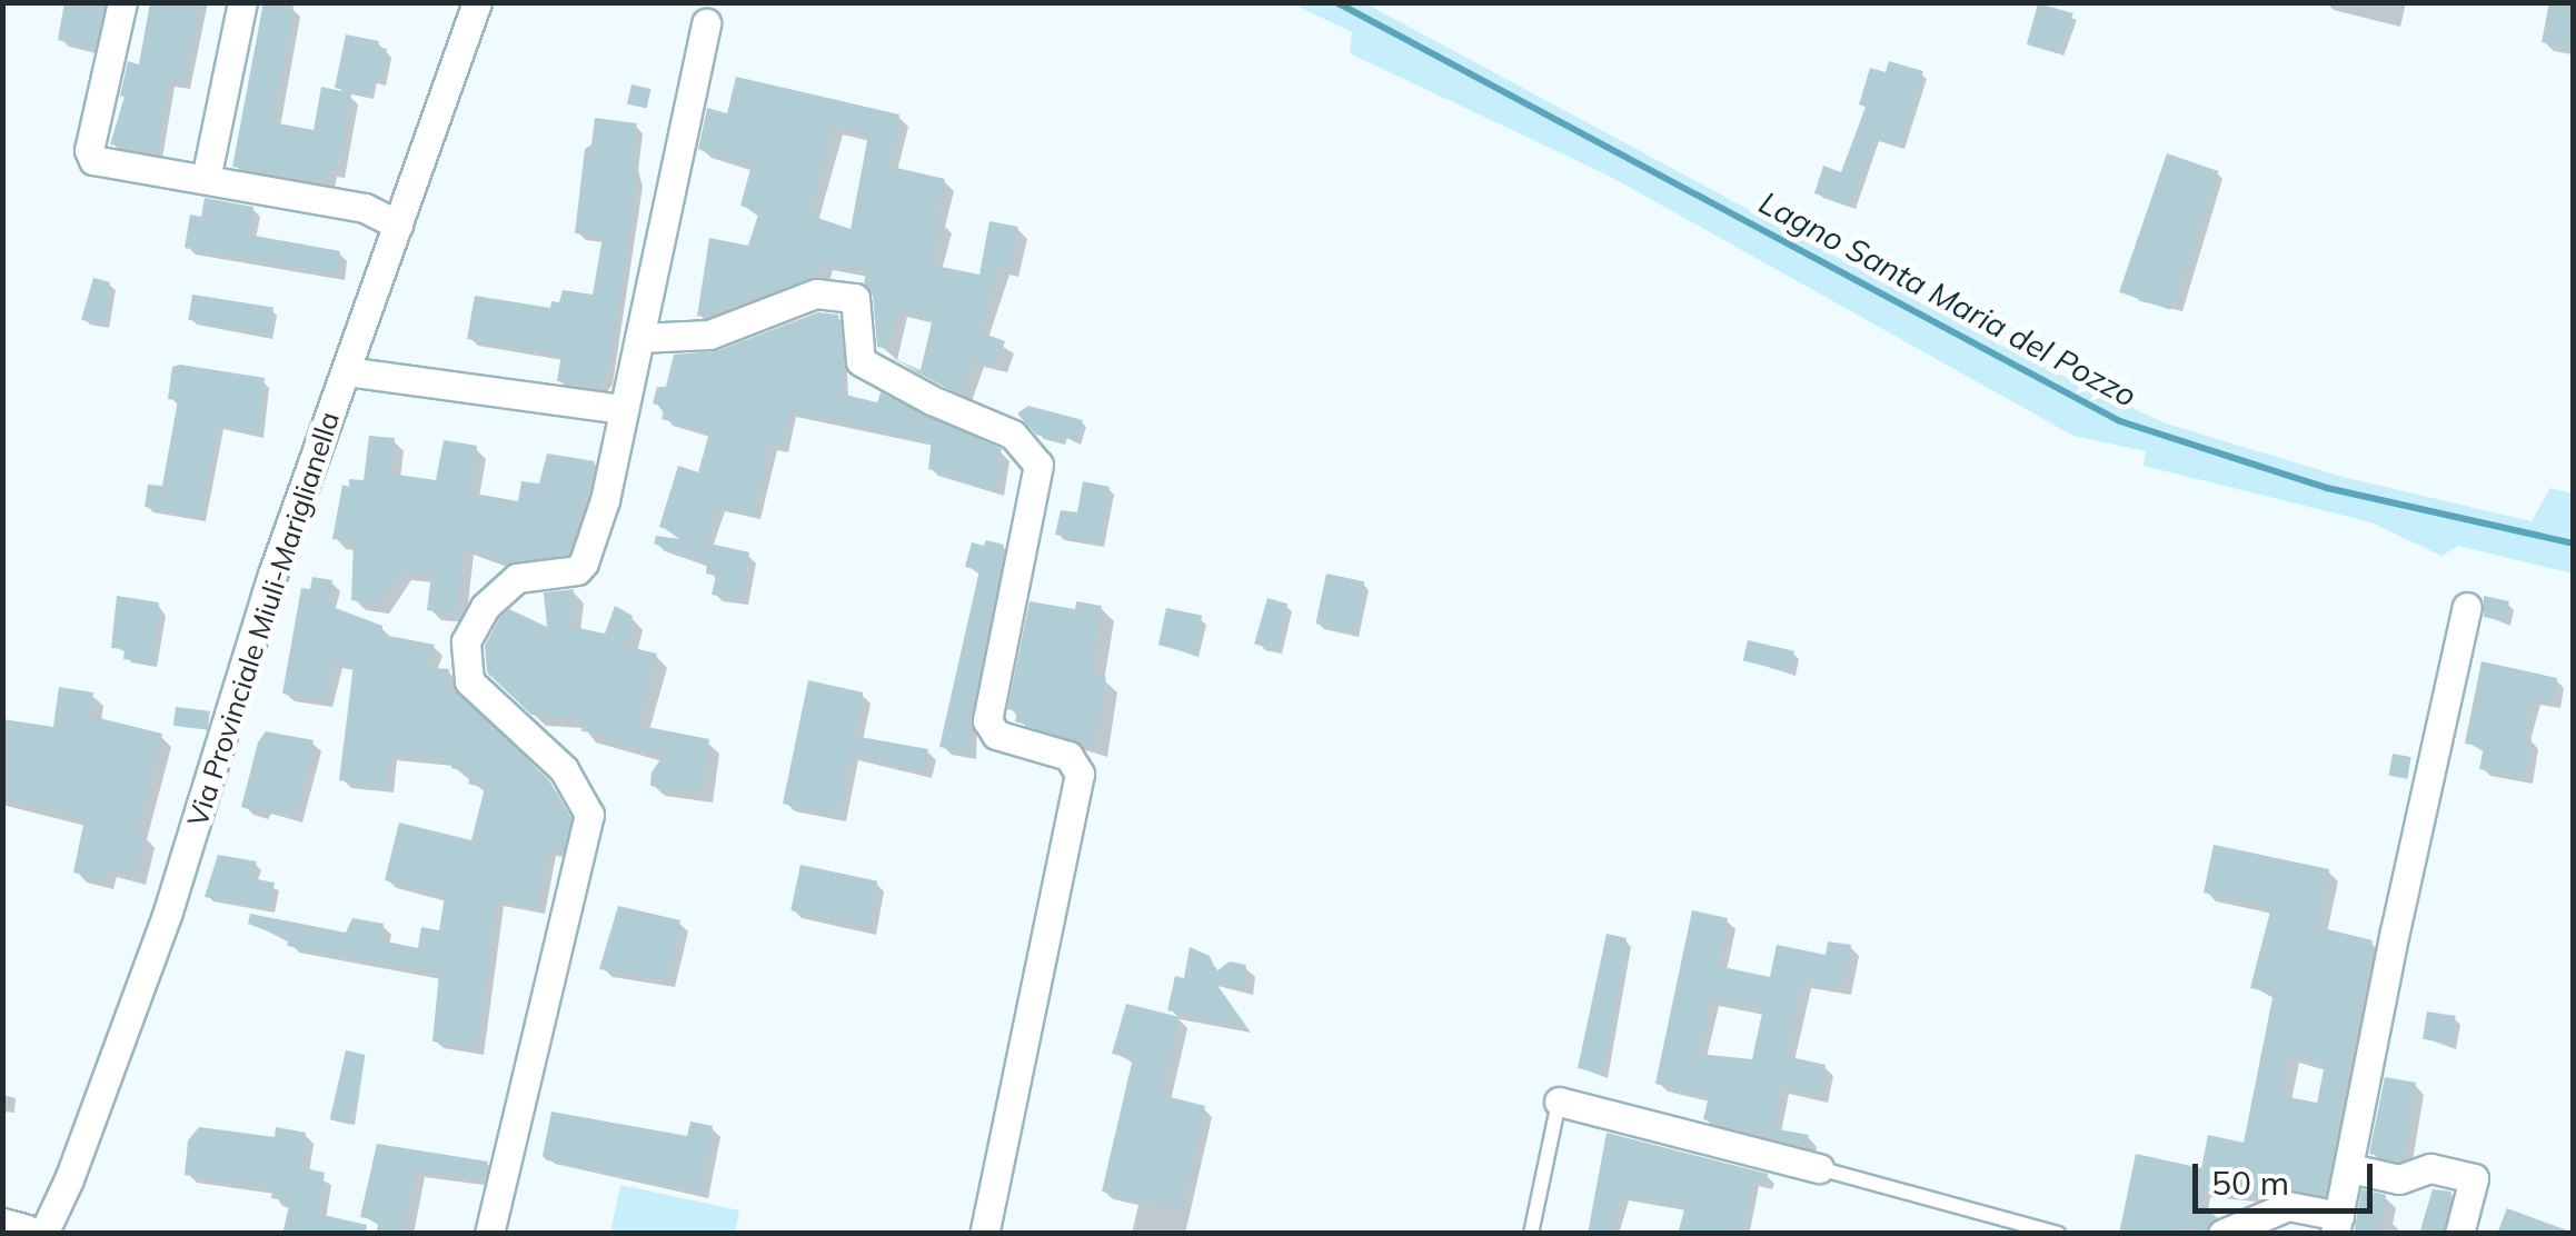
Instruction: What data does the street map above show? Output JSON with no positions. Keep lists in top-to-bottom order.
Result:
{
  "streets": {
    "street": ["Via Provinciale Miuli-Mariglianella"]
  },
  "water": ["Lagno Santa Maria del Pozzo"],
  "scale_bar": "50 m"
}
